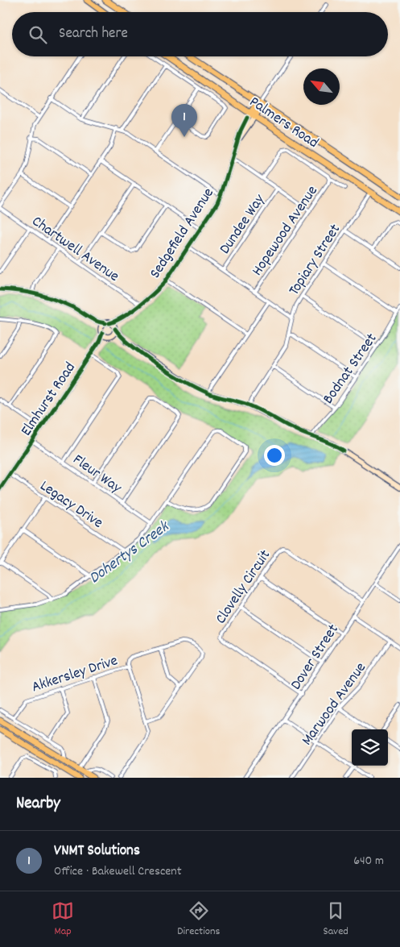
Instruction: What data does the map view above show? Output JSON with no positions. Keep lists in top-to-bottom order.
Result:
{
  "streets": {
    "highway": ["Palmers Road"],
    "street": [
      "Dundee Way",
      "Hopewood Avenue",
      "Sedgefield Avenue",
      "Chartwell Avenue",
      "Topiary Street",
      "Bodnat Street",
      "Elmhurst Road",
      "Fleur Way",
      "Legacy Drive",
      "Clovelly Circuit",
      "Dover Street",
      "Akkersley Drive",
      "Marwood Avenue"
    ]
  },
  "crossings": [
    ["Palmers Road", "Sedgefield Avenue"],
    ["Palmers Road", "Topiary Street"],
    ["Sedgefield Avenue", "Chartwell Avenue"],
    ["Sedgefield Avenue", "Elmhurst Road"],
    ["Elmhurst Road", "Fleur Way"],
    ["Elmhurst Road", "Legacy Drive"],
    ["Clovelly Circuit", "Dover Street"]
  ],
  "water": ["Dohertys Creek"],
  "north": "top left",
  "page": {
    "search": "Search here",
    "pins": "1",
    "heading": "Nearby",
    "list": [
      {
        "mark": "1",
        "name": "VNMT Solutions",
        "note": "Office · Bakewell Crescent",
        "value": "640 m"
      }
    ],
    "nav": ["Map", "Directions", "Saved"]
  }
}
